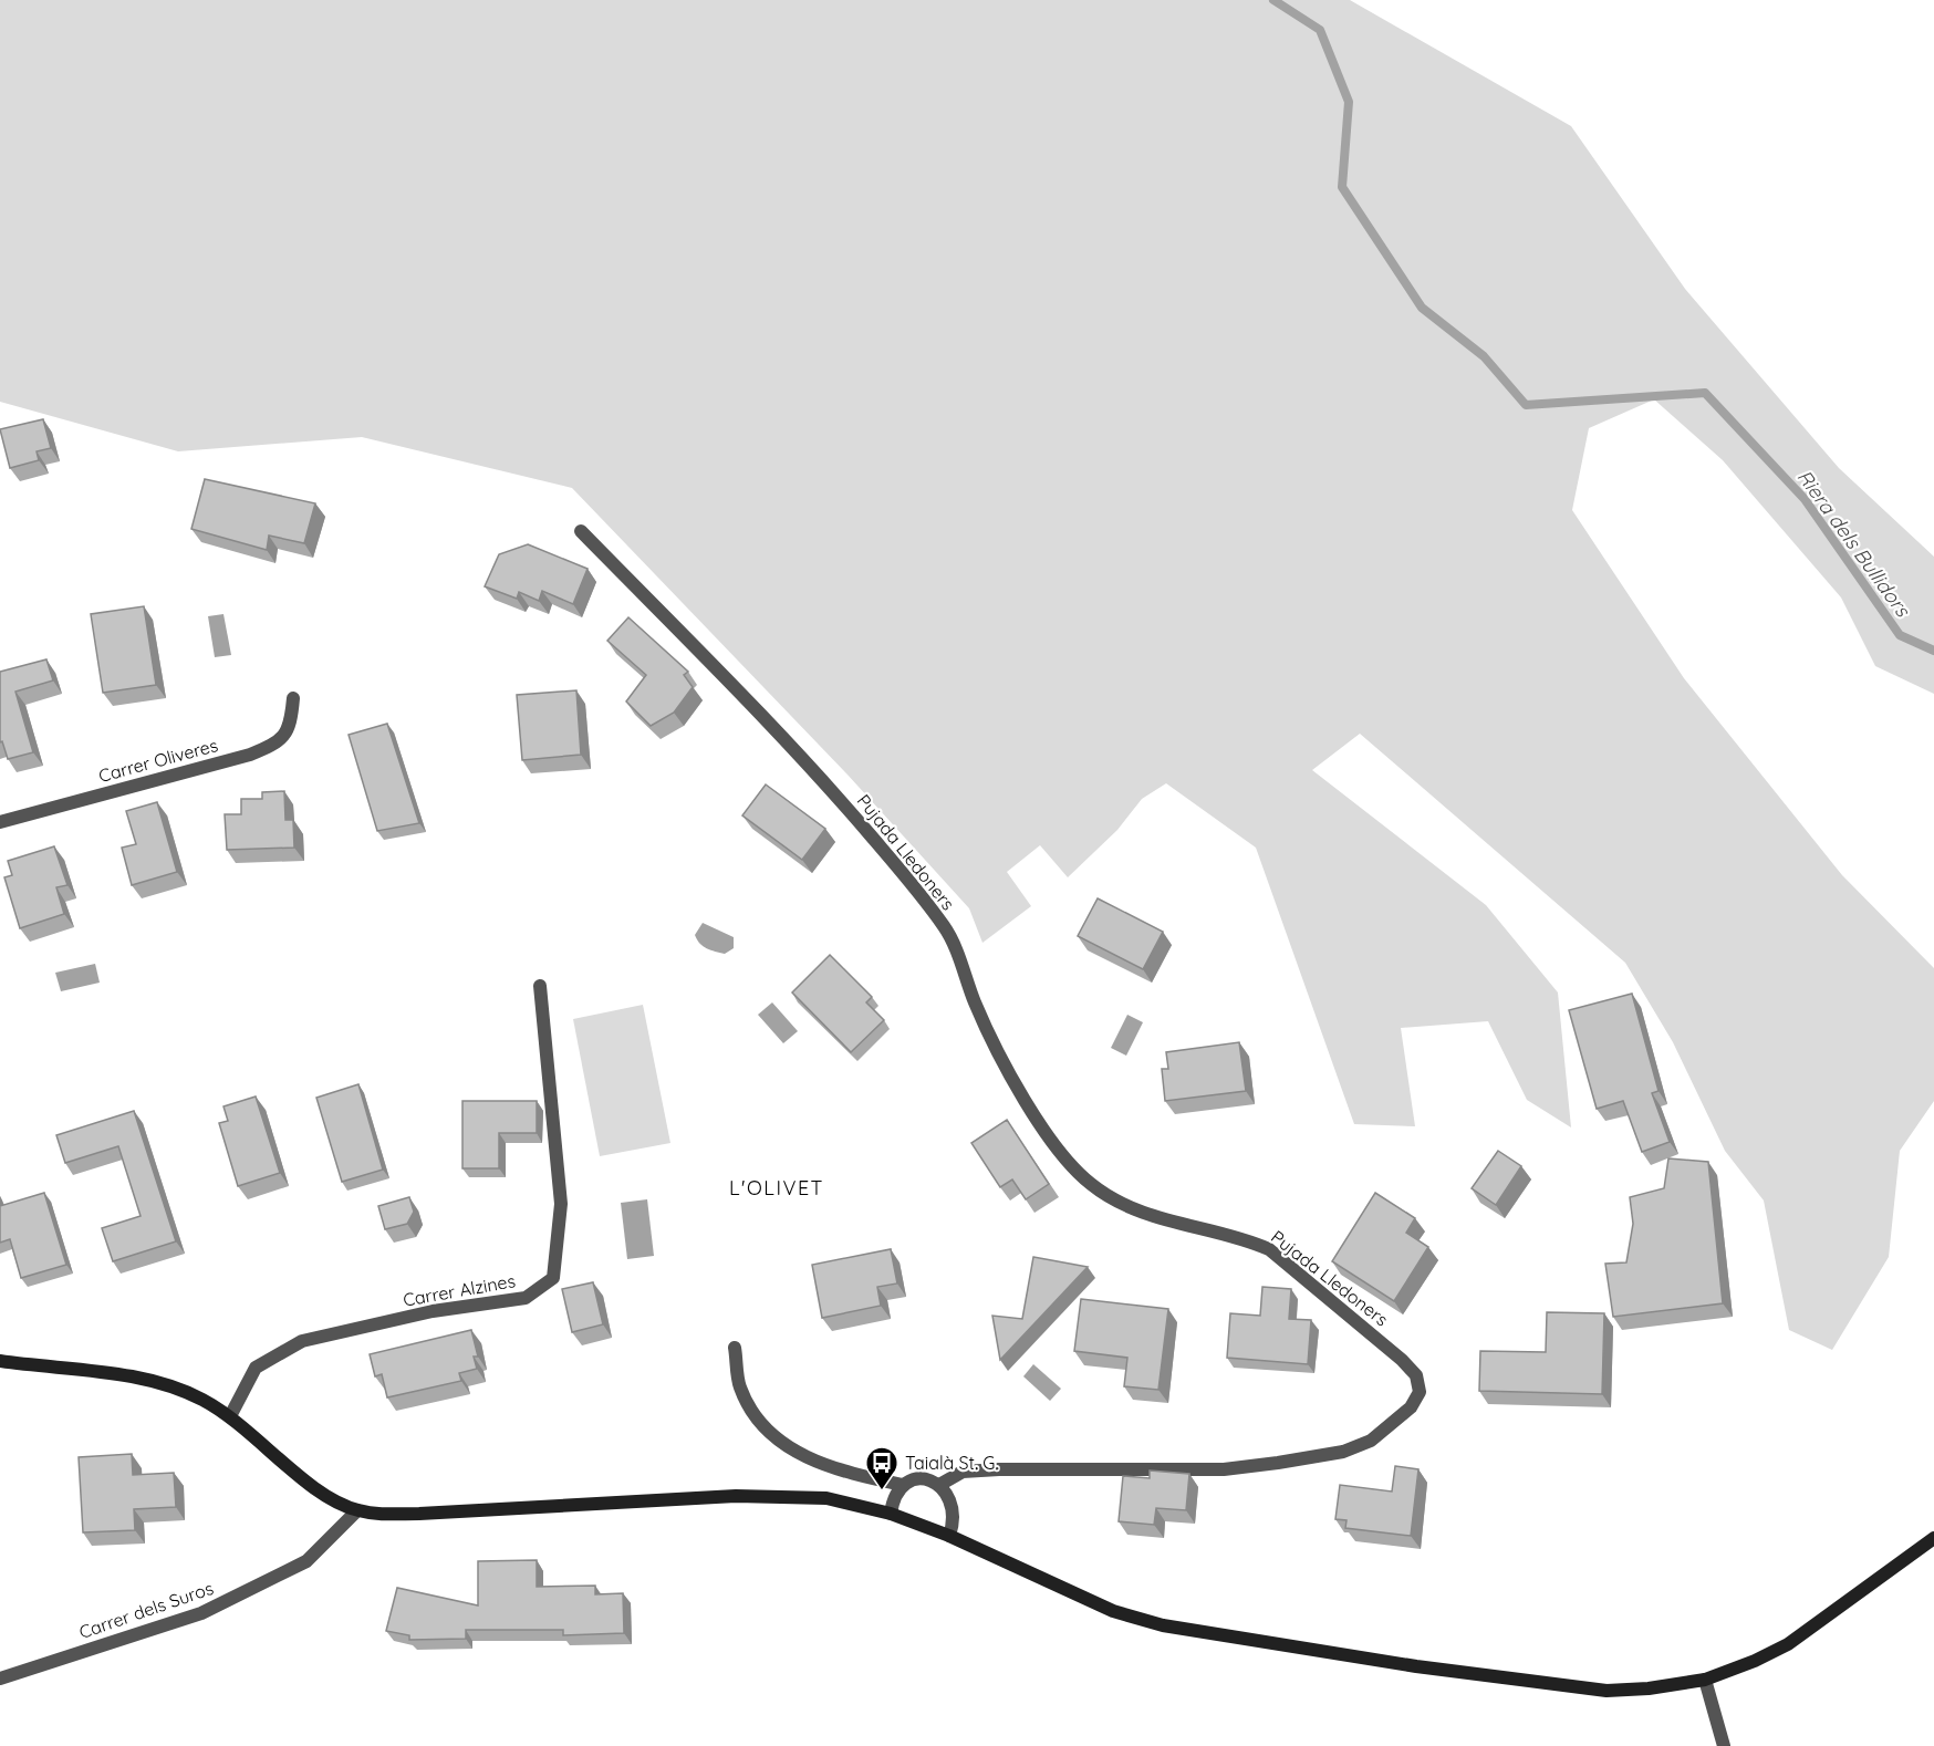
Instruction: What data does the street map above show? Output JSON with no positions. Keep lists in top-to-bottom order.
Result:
{
  "streets": {
    "street": [
      "Carrer Oliveres",
      "Pujada Lledoners",
      "Carrer Alzines",
      "Carrer dels Suros"
    ]
  },
  "districts": ["L'OLIVET"],
  "water": ["Riera dels Bullidors"],
  "places": {
    "bus stop": ["Taialà St. G."]
  }
}
